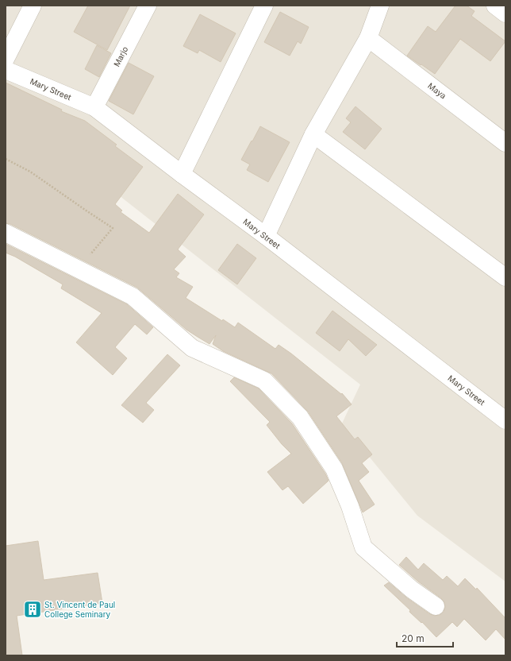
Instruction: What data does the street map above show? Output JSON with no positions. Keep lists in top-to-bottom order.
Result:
{
  "streets": {
    "street": ["Marjo", "Mary Street", "Maya"]
  },
  "crossings": [
    ["Marjo", "Mary Street"]
  ],
  "places": {
    "building": ["St. Vincent de Paul College Seminary"]
  },
  "scale_bar": "20 m"
}
